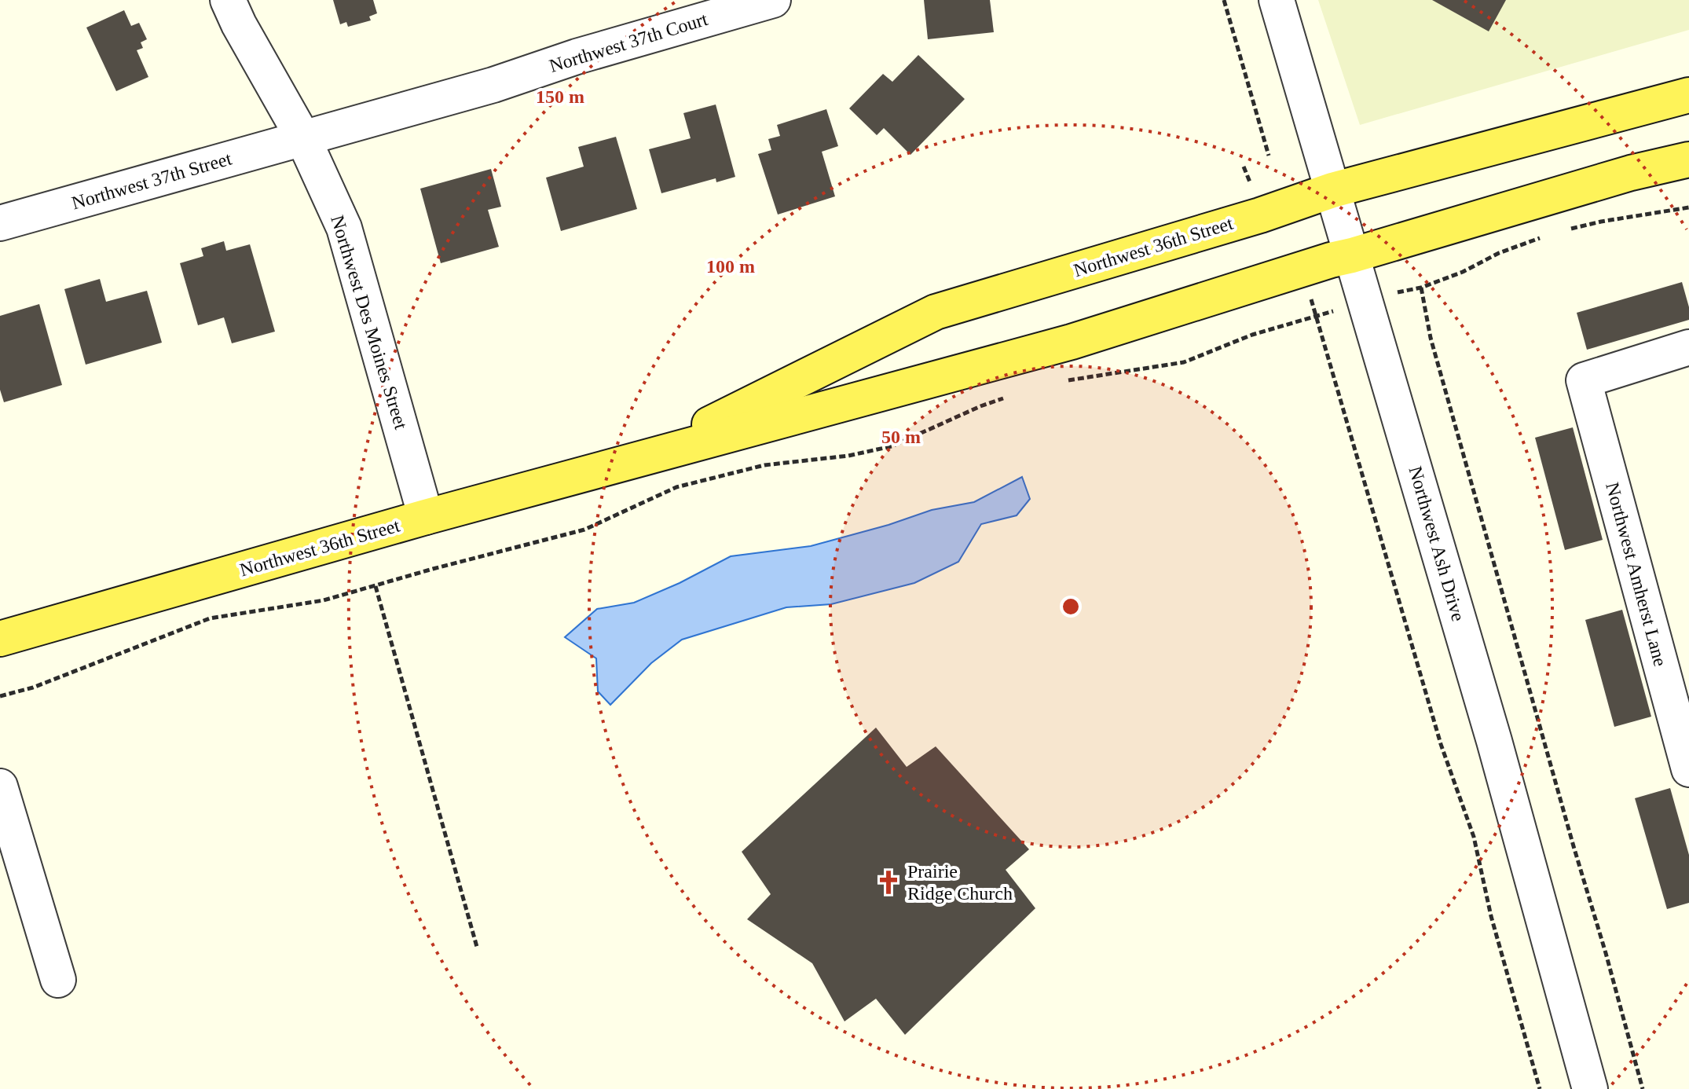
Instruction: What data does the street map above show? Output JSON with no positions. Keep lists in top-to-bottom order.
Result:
{
  "streets": {
    "main road": ["Northwest 36th Street"],
    "street": [
      "Northwest 37th Court",
      "Northwest 37th Street",
      "Northwest Des Moines Street",
      "Northwest Ash Drive",
      "Northwest Amherst Lane"
    ]
  },
  "crossings": [
    ["Northwest 37th Court", "Northwest 37th Street"],
    ["Northwest 37th Court", "Northwest Des Moines Street"],
    ["Northwest 37th Street", "Northwest Des Moines Street"],
    ["Northwest 36th Street", "Northwest Des Moines Street"],
    ["Northwest 36th Street", "Northwest Ash Drive"]
  ],
  "places": {
    "church": ["Prairie Ridge Church"]
  },
  "rings": ["150 m", "100 m", "50 m"]
}
